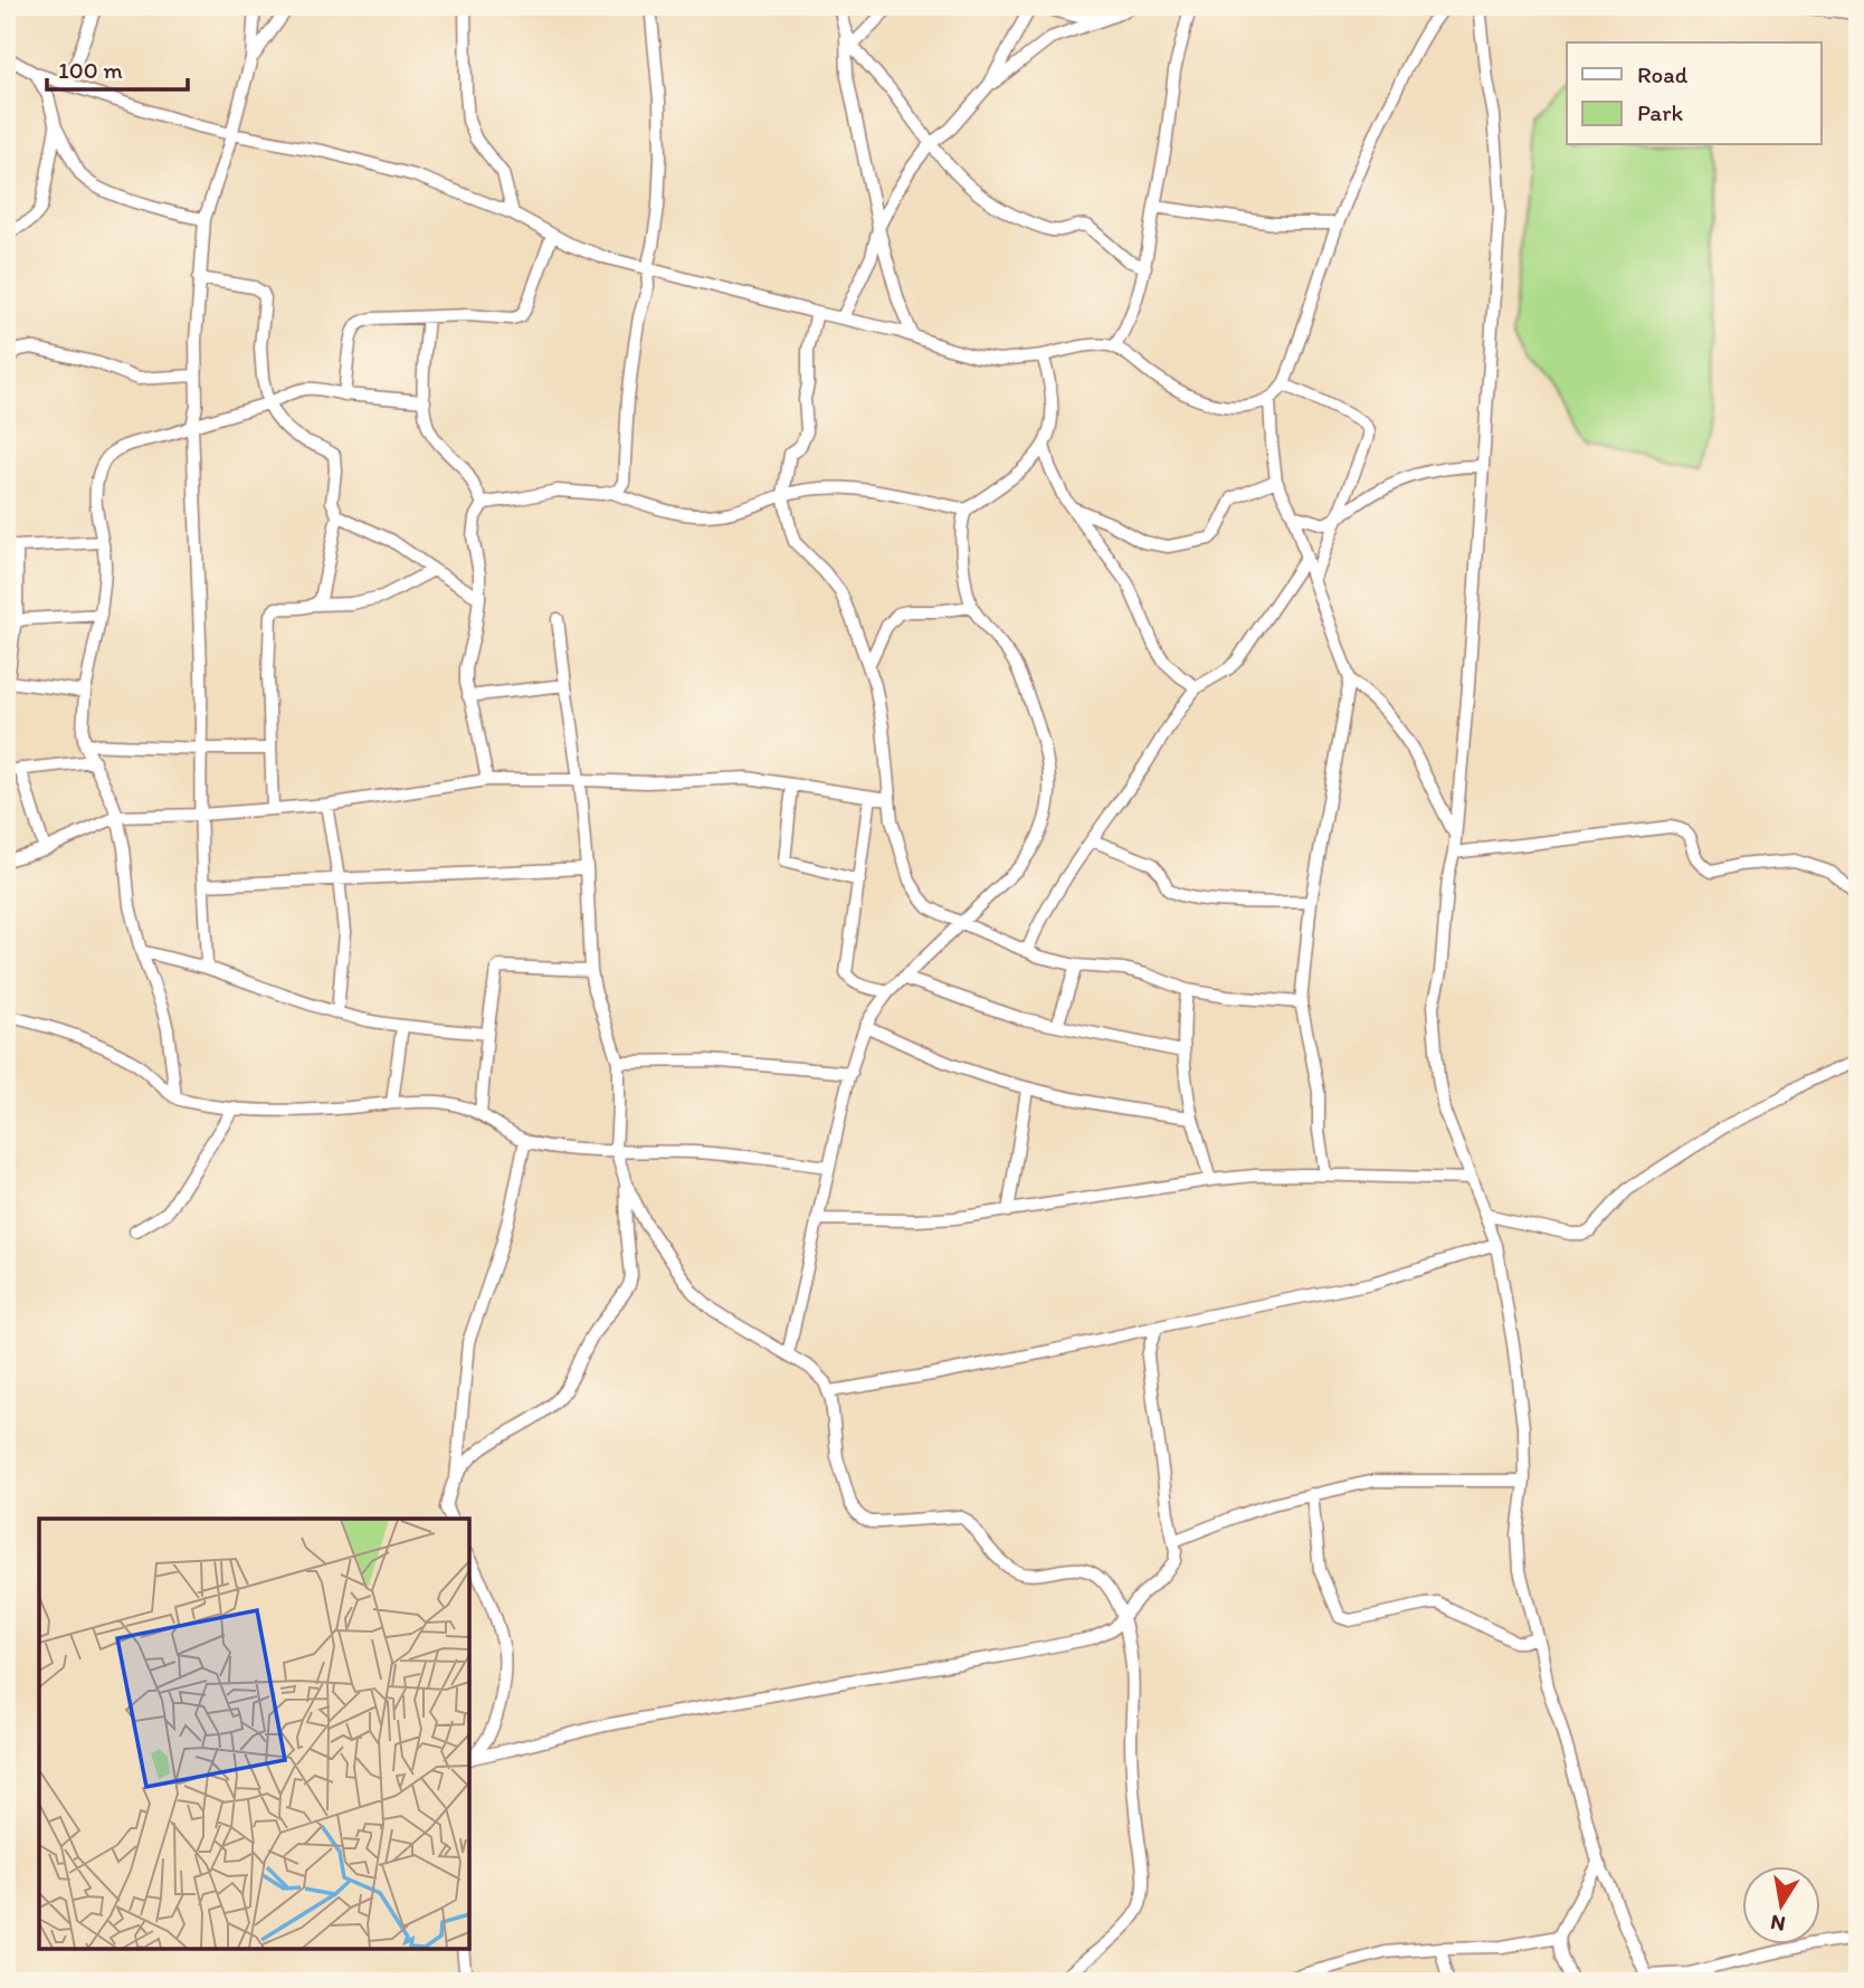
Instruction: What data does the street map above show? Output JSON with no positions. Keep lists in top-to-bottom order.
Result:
{
  "legend": ["Road", "Park"],
  "scale_bar": "100 m",
  "north": "bottom"
}
